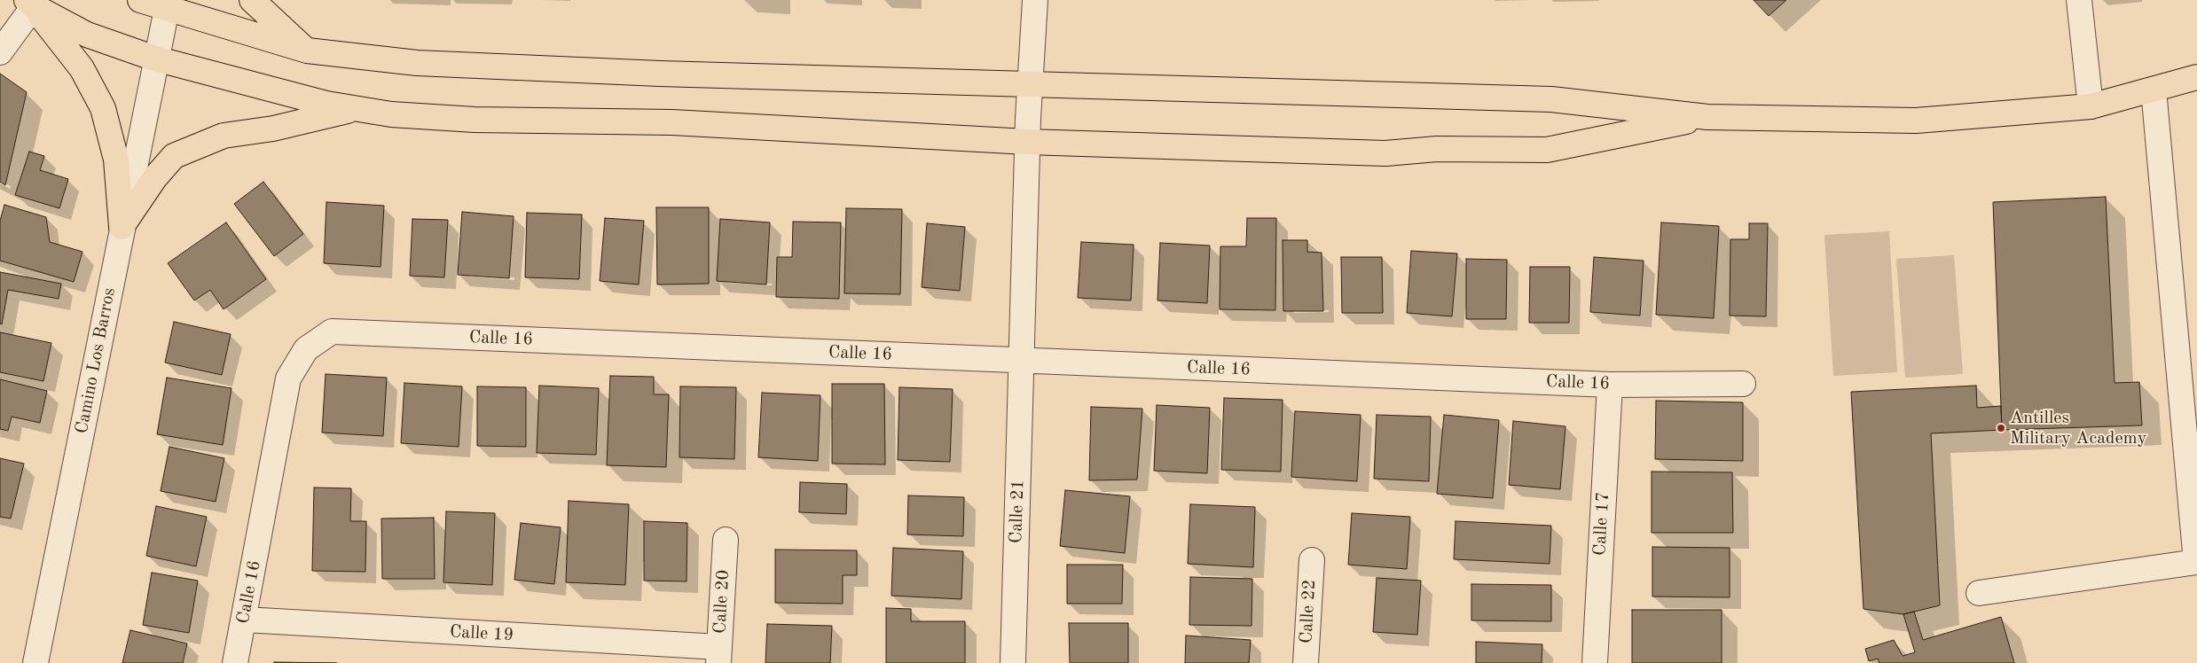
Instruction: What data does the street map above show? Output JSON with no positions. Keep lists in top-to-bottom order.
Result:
{
  "streets": {
    "street": [
      "Calle 16",
      "Camino Los Barros",
      "Calle 21",
      "Calle 17",
      "Calle 20",
      "Calle 22",
      "Calle 19"
    ]
  },
  "crossings": [
    ["Calle 16", "Calle 21"],
    ["Calle 16", "Calle 17"],
    ["Calle 16", "Calle 19"],
    ["Calle 20", "Calle 19"]
  ],
  "places": ["Antilles Military Academy"]
}
